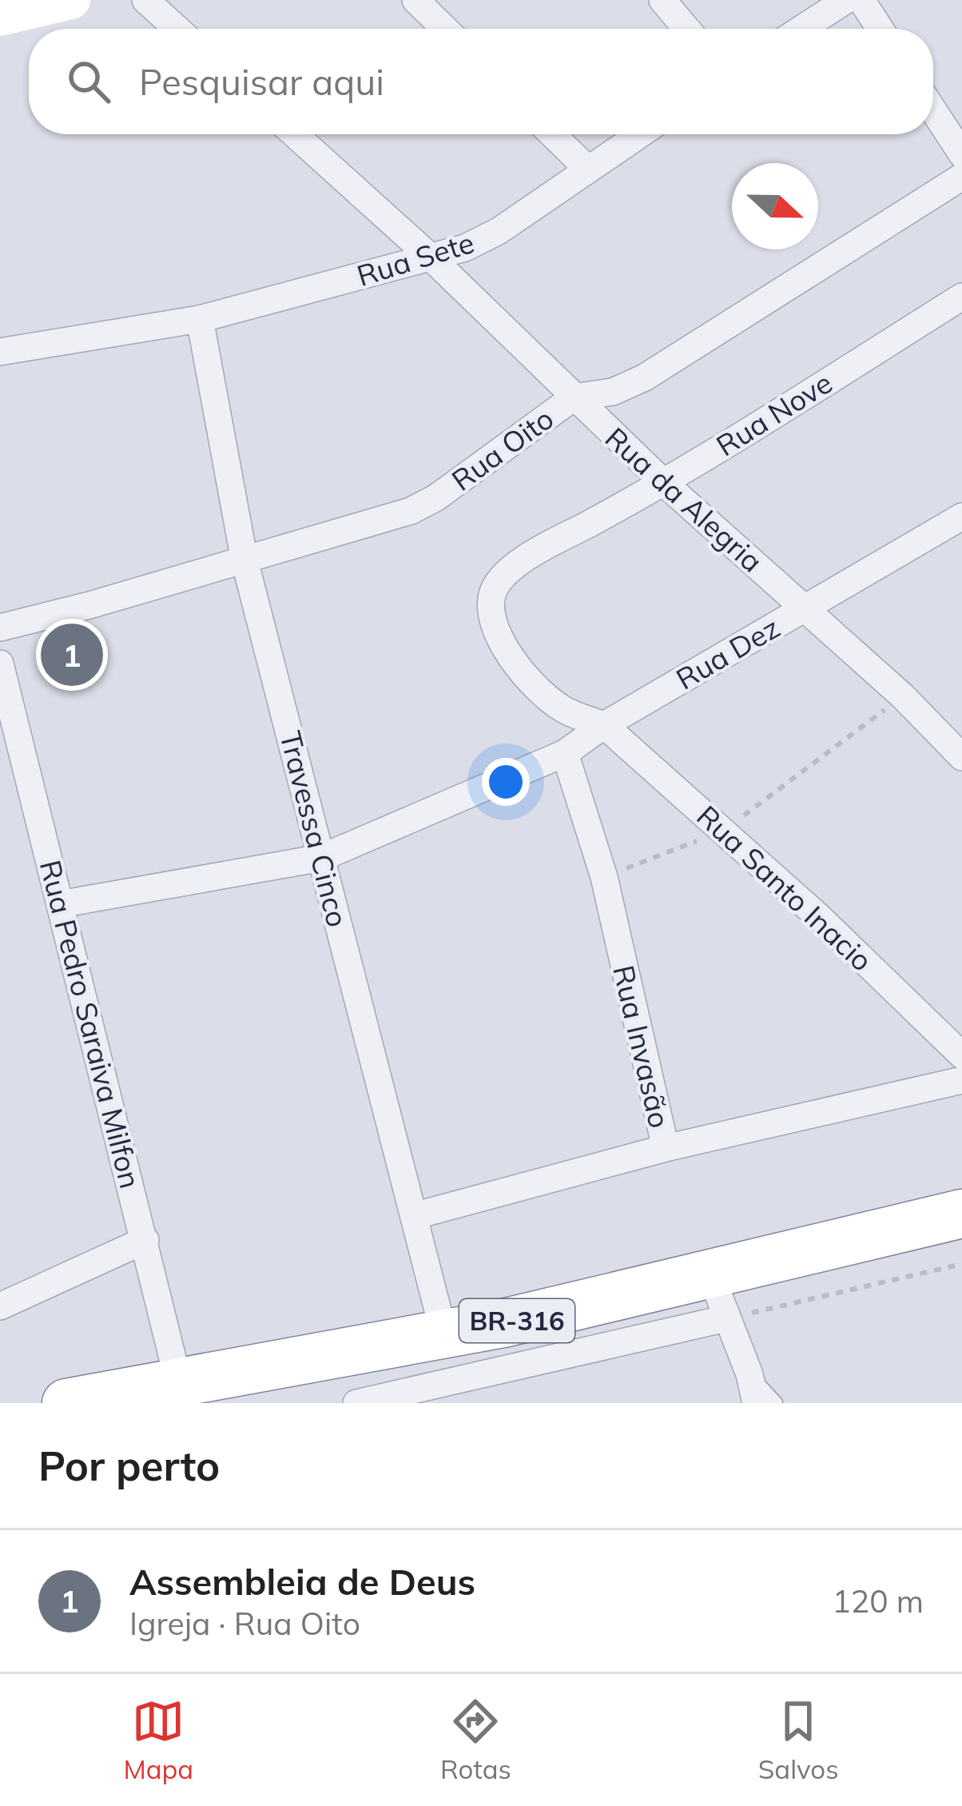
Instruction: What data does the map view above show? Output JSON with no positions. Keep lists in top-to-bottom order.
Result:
{
  "streets": {
    "highway": ["BR-316"],
    "street": [
      "Rua Sete",
      "Rua Nove",
      "Rua Oito",
      "Rua da Alegria",
      "Rua Dez",
      "Travessa Cinco",
      "Rua Santo Inacio",
      "Rua Pedro Saraiva Milfon",
      "Rua Invasão"
    ]
  },
  "crossings": [
    ["Rua Sete", "Rua da Alegria"],
    ["Rua Sete", "Travessa Cinco"],
    ["Rua Nove", "Rua da Alegria"],
    ["Rua Nove", "Rua Dez"],
    ["Rua Nove", "Rua Santo Inacio"],
    ["Rua Oito", "Rua da Alegria"],
    ["Rua Oito", "Travessa Cinco"],
    ["Rua da Alegria", "Rua Dez"],
    ["Rua Dez", "Rua Santo Inacio"],
    ["Travessa Cinco", "BR-316"],
    ["Rua Pedro Saraiva Milfon", "BR-316"]
  ],
  "north": "right",
  "page": {
    "search": "Pesquisar aqui",
    "pins": "1",
    "heading": "Por perto",
    "list": [
      {
        "mark": "1",
        "name": "Assembleia de Deus",
        "note": "Igreja · Rua Oito",
        "value": "120 m"
      }
    ],
    "nav": ["Mapa", "Rotas", "Salvos"]
  }
}
